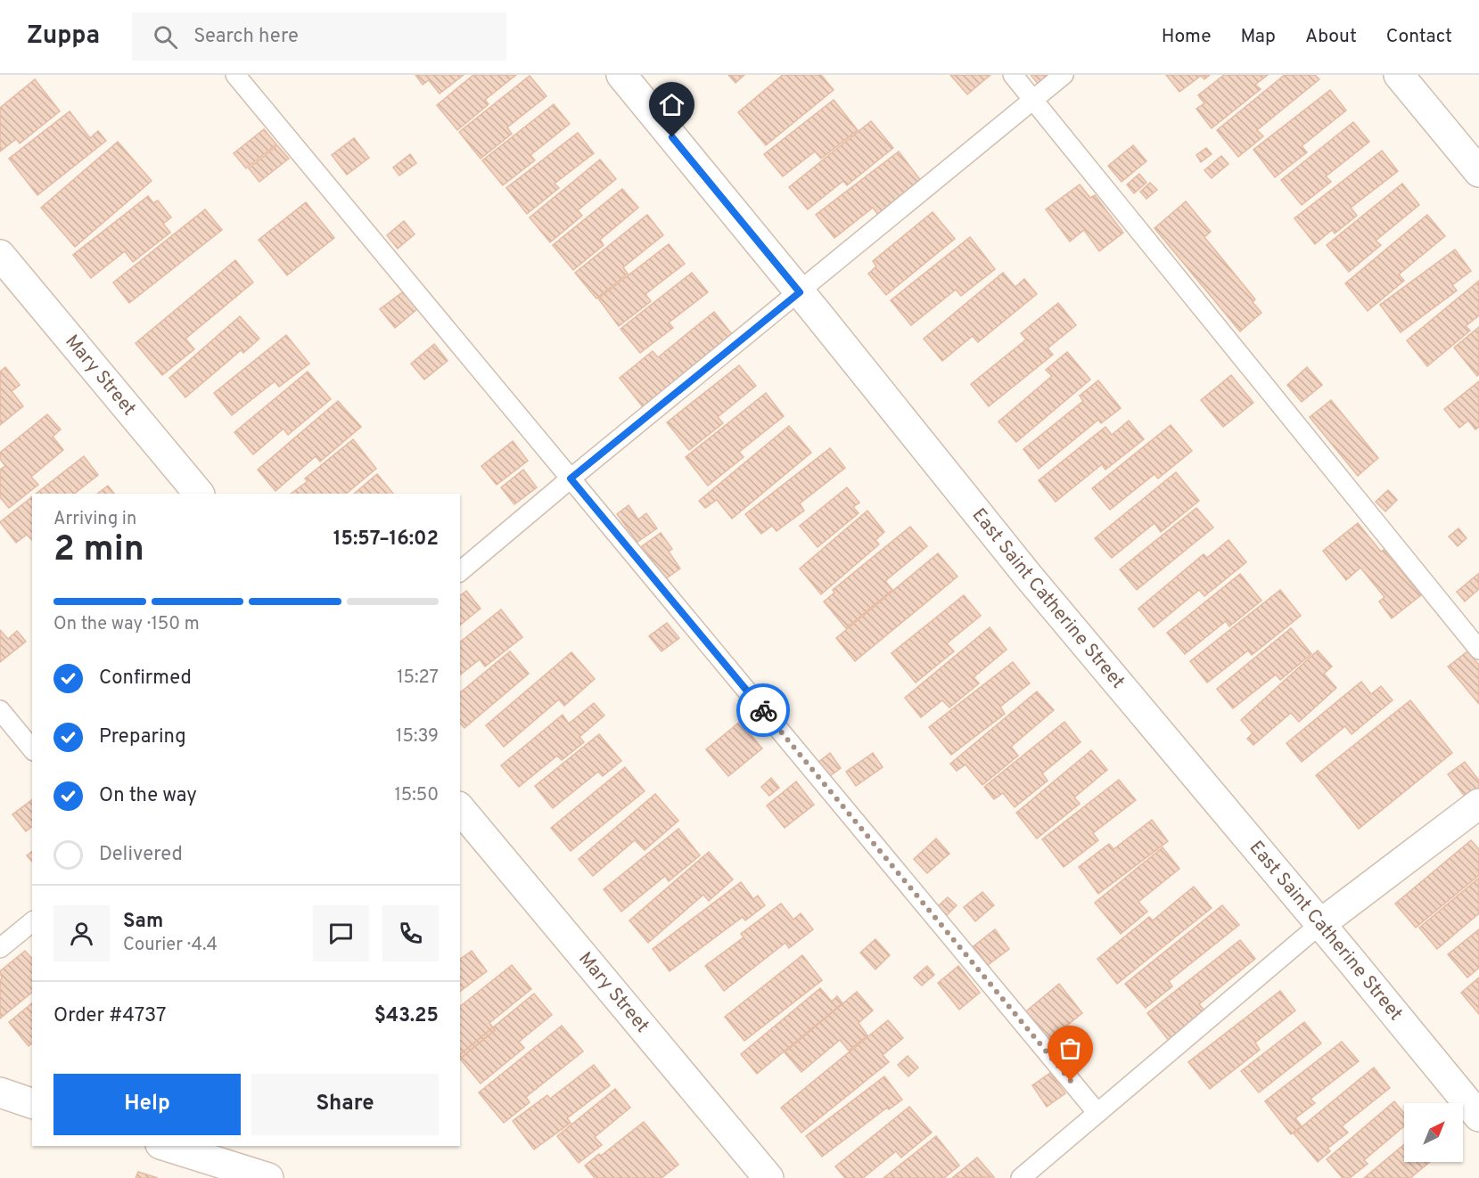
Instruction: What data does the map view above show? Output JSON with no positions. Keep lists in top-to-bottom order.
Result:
{
  "streets": {
    "street": ["Mary Street", "East Saint Catherine Street"]
  },
  "north": "top right",
  "page": {
    "header": "Zuppa",
    "search": "Search here",
    "nav": [
      "Home",
      "Map",
      "About",
      "Contact"
    ],
    "heading": ["2 min", "Arriving in", "15:57–16:02"],
    "panel": [
      "Sam",
      "Courier · 4.4",
      "Order #4737",
      "$43.25"
    ],
    "bar": "On the way · 150 m",
    "list": [
      ["Confirmed", "15:27"],
      ["Preparing", "15:39"],
      ["On the way", "15:50"],
      "Delivered"
    ],
    "buttons": ["Help", "Share"]
  }
}
